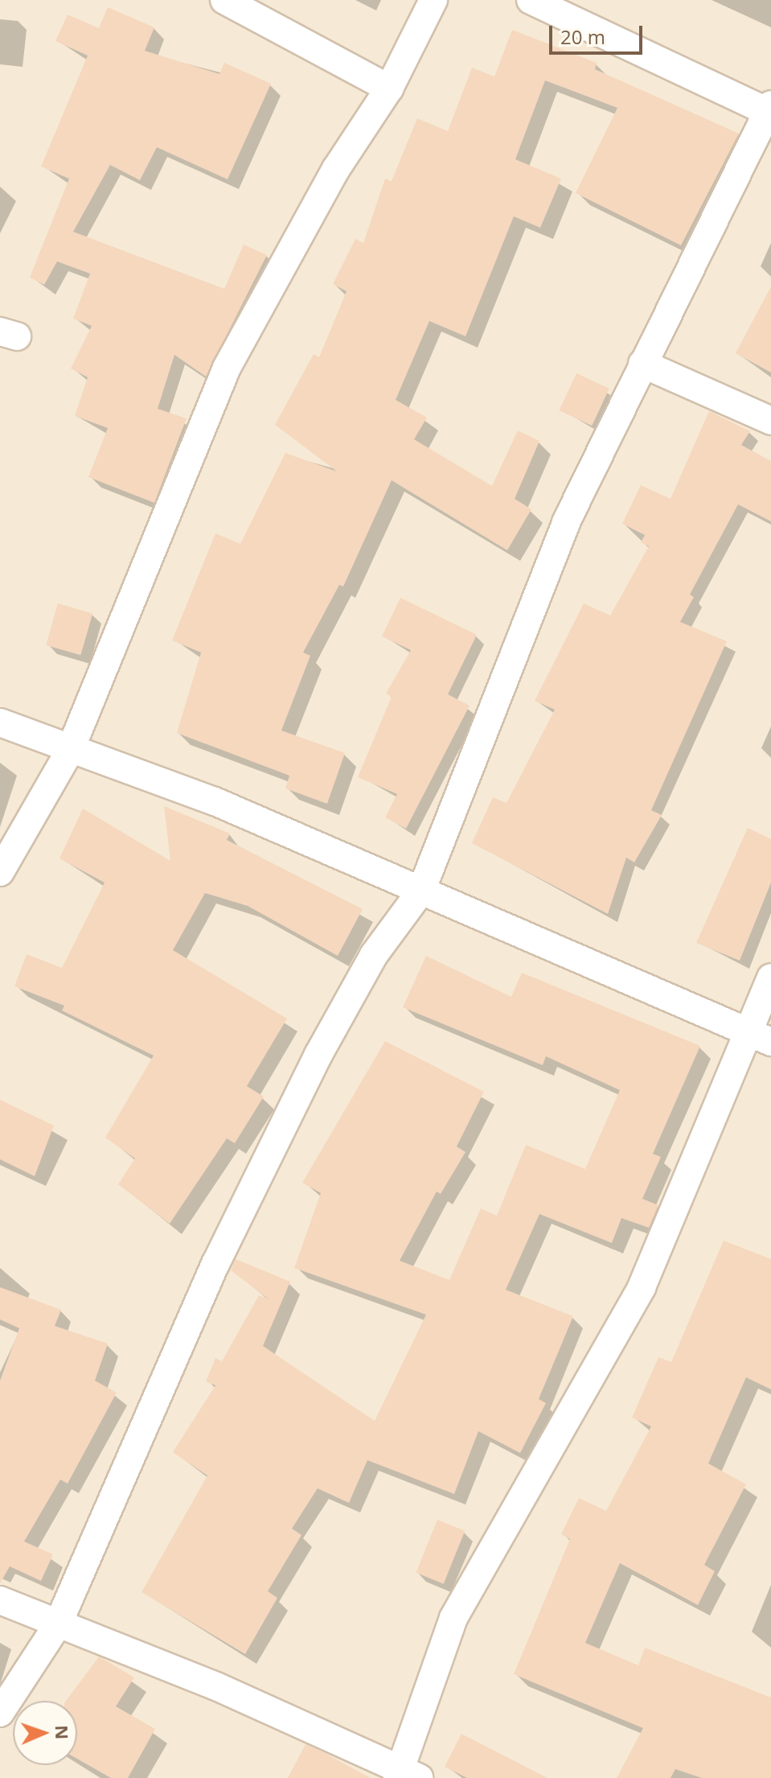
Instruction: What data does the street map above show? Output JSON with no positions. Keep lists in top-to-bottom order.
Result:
{
  "scale_bar": "20 m",
  "north": "right"
}
